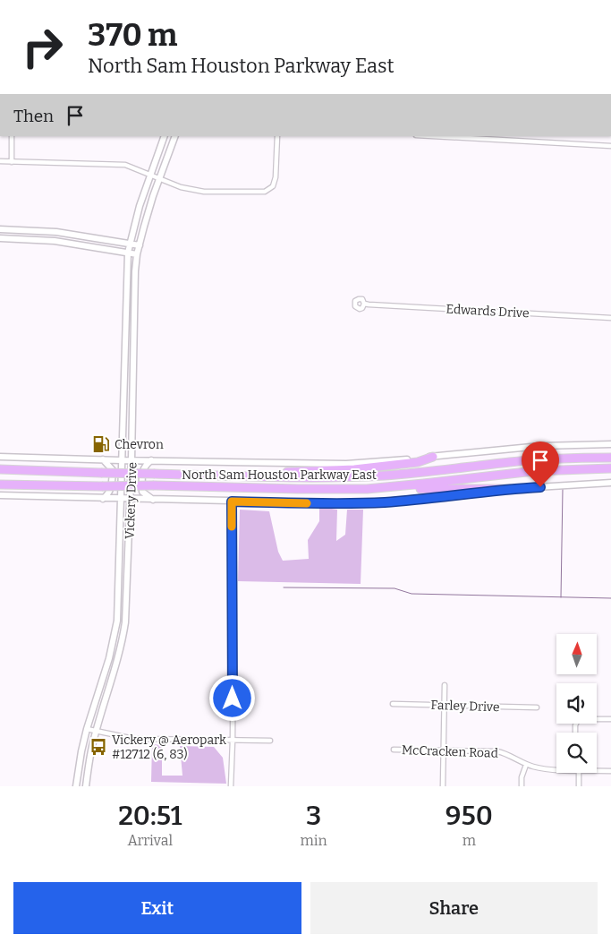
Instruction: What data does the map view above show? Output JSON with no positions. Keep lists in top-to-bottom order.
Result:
{
  "streets": {
    "highway": ["North Sam Houston Parkway East"],
    "main road": ["Vickery Drive"],
    "street": ["Edwards Drive", "Farley Drive", "McCracken Road"]
  },
  "crossings": [
    ["North Sam Houston Parkway East", "Vickery Drive"]
  ],
  "places": {
    "fuel station": ["Chevron"],
    "bus stop": ["Vickery @ Aeropark #12712 (6, 83)"]
  },
  "north": "top",
  "page": {
    "turn": ["370 m", "North Sam Houston Parkway East"],
    "then": "Then",
    "eta": [
      "20:51",
      "Arrival",
      "3",
      "min",
      "950",
      "m"
    ],
    "buttons": ["Exit", "Share"]
  }
}
